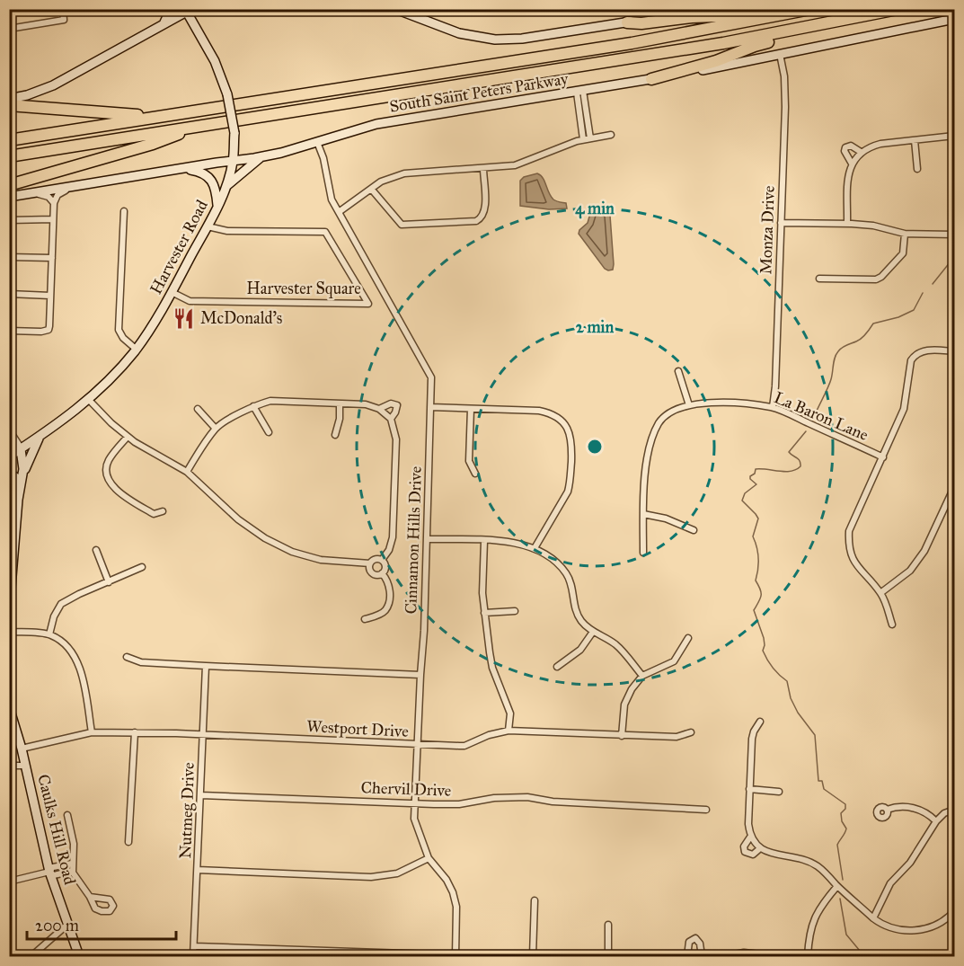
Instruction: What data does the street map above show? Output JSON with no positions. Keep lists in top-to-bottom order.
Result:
{
  "streets": {
    "main road": ["South Saint Peters Parkway", "Harvester Road", "Caulks Hill Road"],
    "street": [
      "Monza Drive",
      "Harvester Square",
      "La Baron Lane",
      "Cinnamon Hills Drive",
      "Westport Drive",
      "Chervil Drive",
      "Nutmeg Drive"
    ]
  },
  "crossings": [
    ["South Saint Peters Parkway", "Monza Drive"],
    ["South Saint Peters Parkway", "Harvester Road"],
    ["South Saint Peters Parkway", "Cinnamon Hills Drive"],
    ["Monza Drive", "La Baron Lane"],
    ["Harvester Road", "Harvester Square"],
    ["Cinnamon Hills Drive", "Westport Drive"],
    ["Cinnamon Hills Drive", "Chervil Drive"],
    ["Westport Drive", "Nutmeg Drive"],
    ["Westport Drive", "Caulks Hill Road"],
    ["Chervil Drive", "Nutmeg Drive"]
  ],
  "places": {
    "restaurant": ["McDonald's"]
  },
  "scale_bar": "200 m",
  "rings": ["4 min", "2 min"]
}
